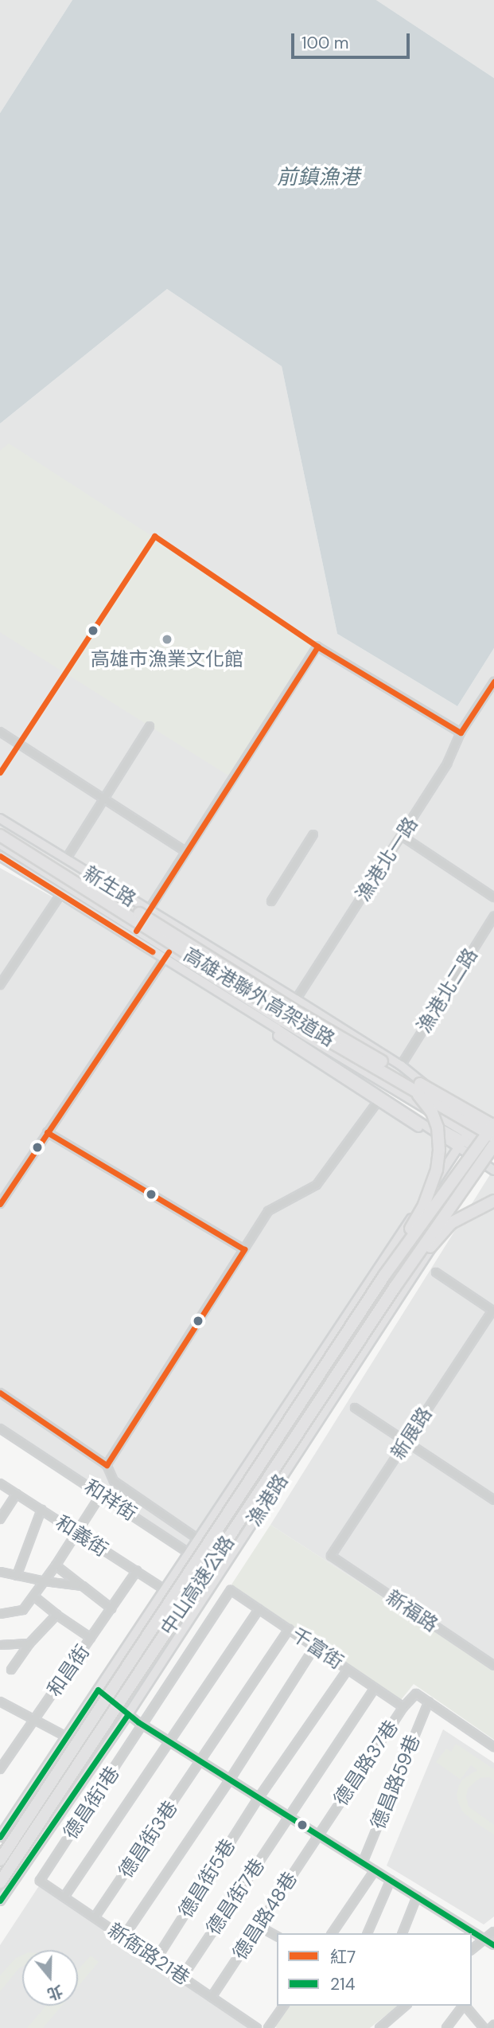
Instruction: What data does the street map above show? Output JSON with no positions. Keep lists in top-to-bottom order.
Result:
{
  "streets": {
    "highway": ["高雄港聯外高架道路", "中山高速公路"],
    "street": [
      "漁港北一路",
      "新生路",
      "漁港北二路",
      "新展路",
      "和祥街",
      "漁港路",
      "和義街",
      "新福路",
      "千富街",
      "和昌街",
      "德昌路37巷",
      "德昌路59巷",
      "德昌街1巷",
      "德昌街3巷",
      "德昌街5巷",
      "德昌街7巷",
      "德昌路48巷",
      "新衙路21巷"
    ]
  },
  "crossings": [
    ["漁港北一路", "新生路"],
    ["新生路", "漁港北二路"],
    ["新生路", "高雄港聯外高架道路"],
    ["新生路", "漁港路"],
    ["新展路", "新福路"],
    ["和祥街", "漁港路"],
    ["漁港路", "和義街"],
    ["和義街", "和昌街"],
    ["千富街", "德昌路37巷"],
    ["千富街", "德昌街1巷"],
    ["千富街", "德昌街3巷"],
    ["千富街", "德昌街5巷"],
    ["千富街", "德昌街7巷"],
    ["德昌路37巷", "德昌路59巷"],
    ["德昌路37巷", "德昌路48巷"],
    ["德昌街1巷", "新衙路21巷"],
    ["德昌街3巷", "新衙路21巷"],
    ["德昌街5巷", "新衙路21巷"],
    ["德昌街7巷", "新衙路21巷"],
    ["德昌路48巷", "新衙路21巷"]
  ],
  "water": ["前鎮漁港"],
  "places": ["高雄市漁業文化館"],
  "lines": ["transit line 紅7", "transit line 214"],
  "legend": ["紅7", "214"],
  "scale_bar": "100 m",
  "north": "bottom"
}
